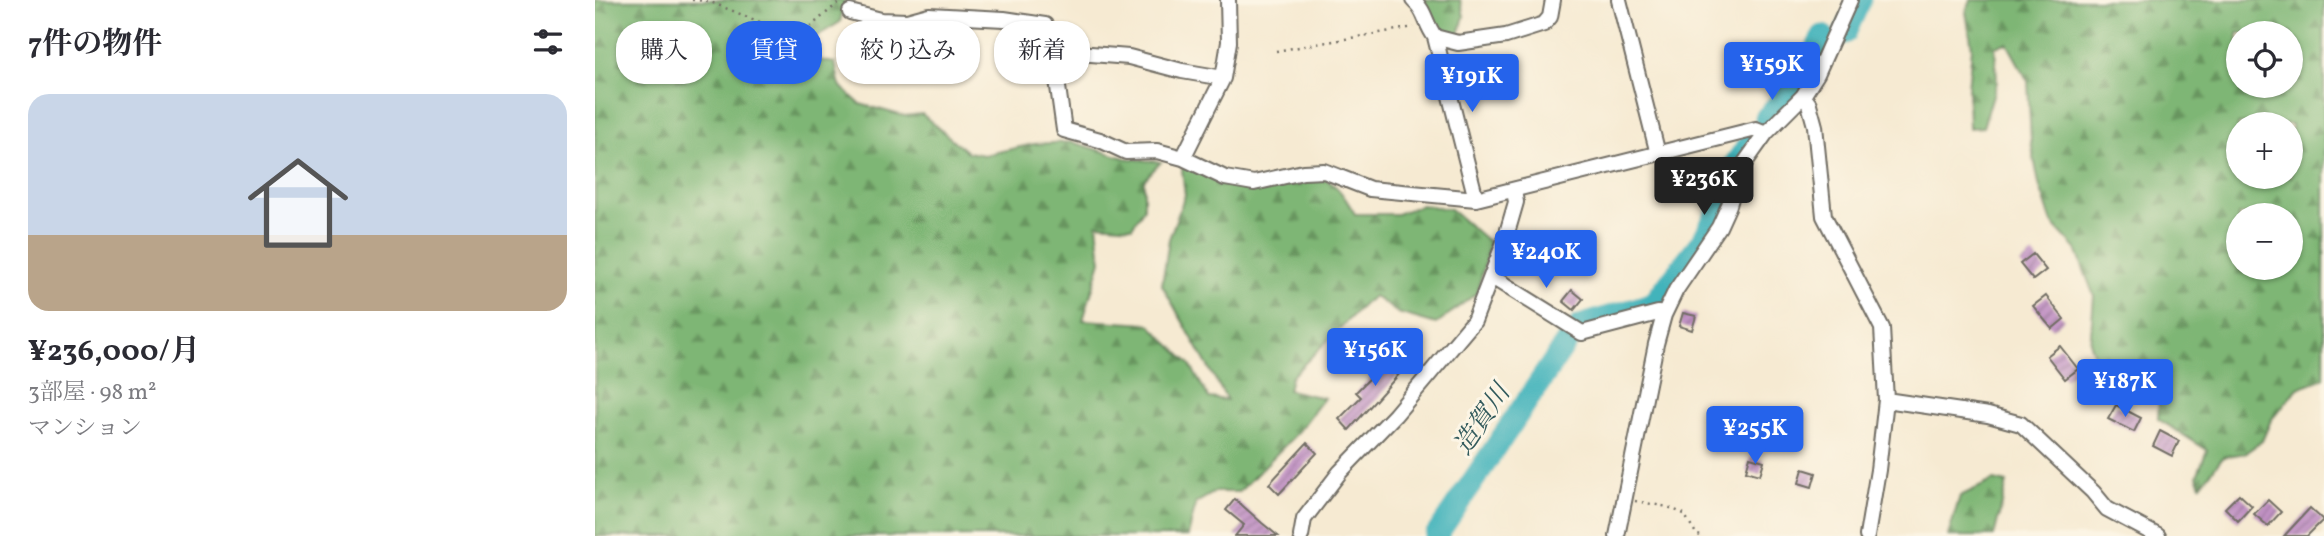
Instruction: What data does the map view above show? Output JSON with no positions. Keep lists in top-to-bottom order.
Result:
{
  "water": ["造賀川"],
  "page": {
    "heading": "7件の物件",
    "map_buttons": ["+", "−"],
    "chip": [
      "購入",
      "賃貸",
      "絞り込み",
      "新着"
    ],
    "price": [
      "¥159K",
      "¥191K",
      "¥236K",
      "¥240K",
      "¥156K",
      "¥187K",
      "¥255K"
    ],
    "list": [
      {
        "name": "¥236,000/月",
        "note": "3部屋 · 98 m² · マンション"
      }
    ]
  }
}
